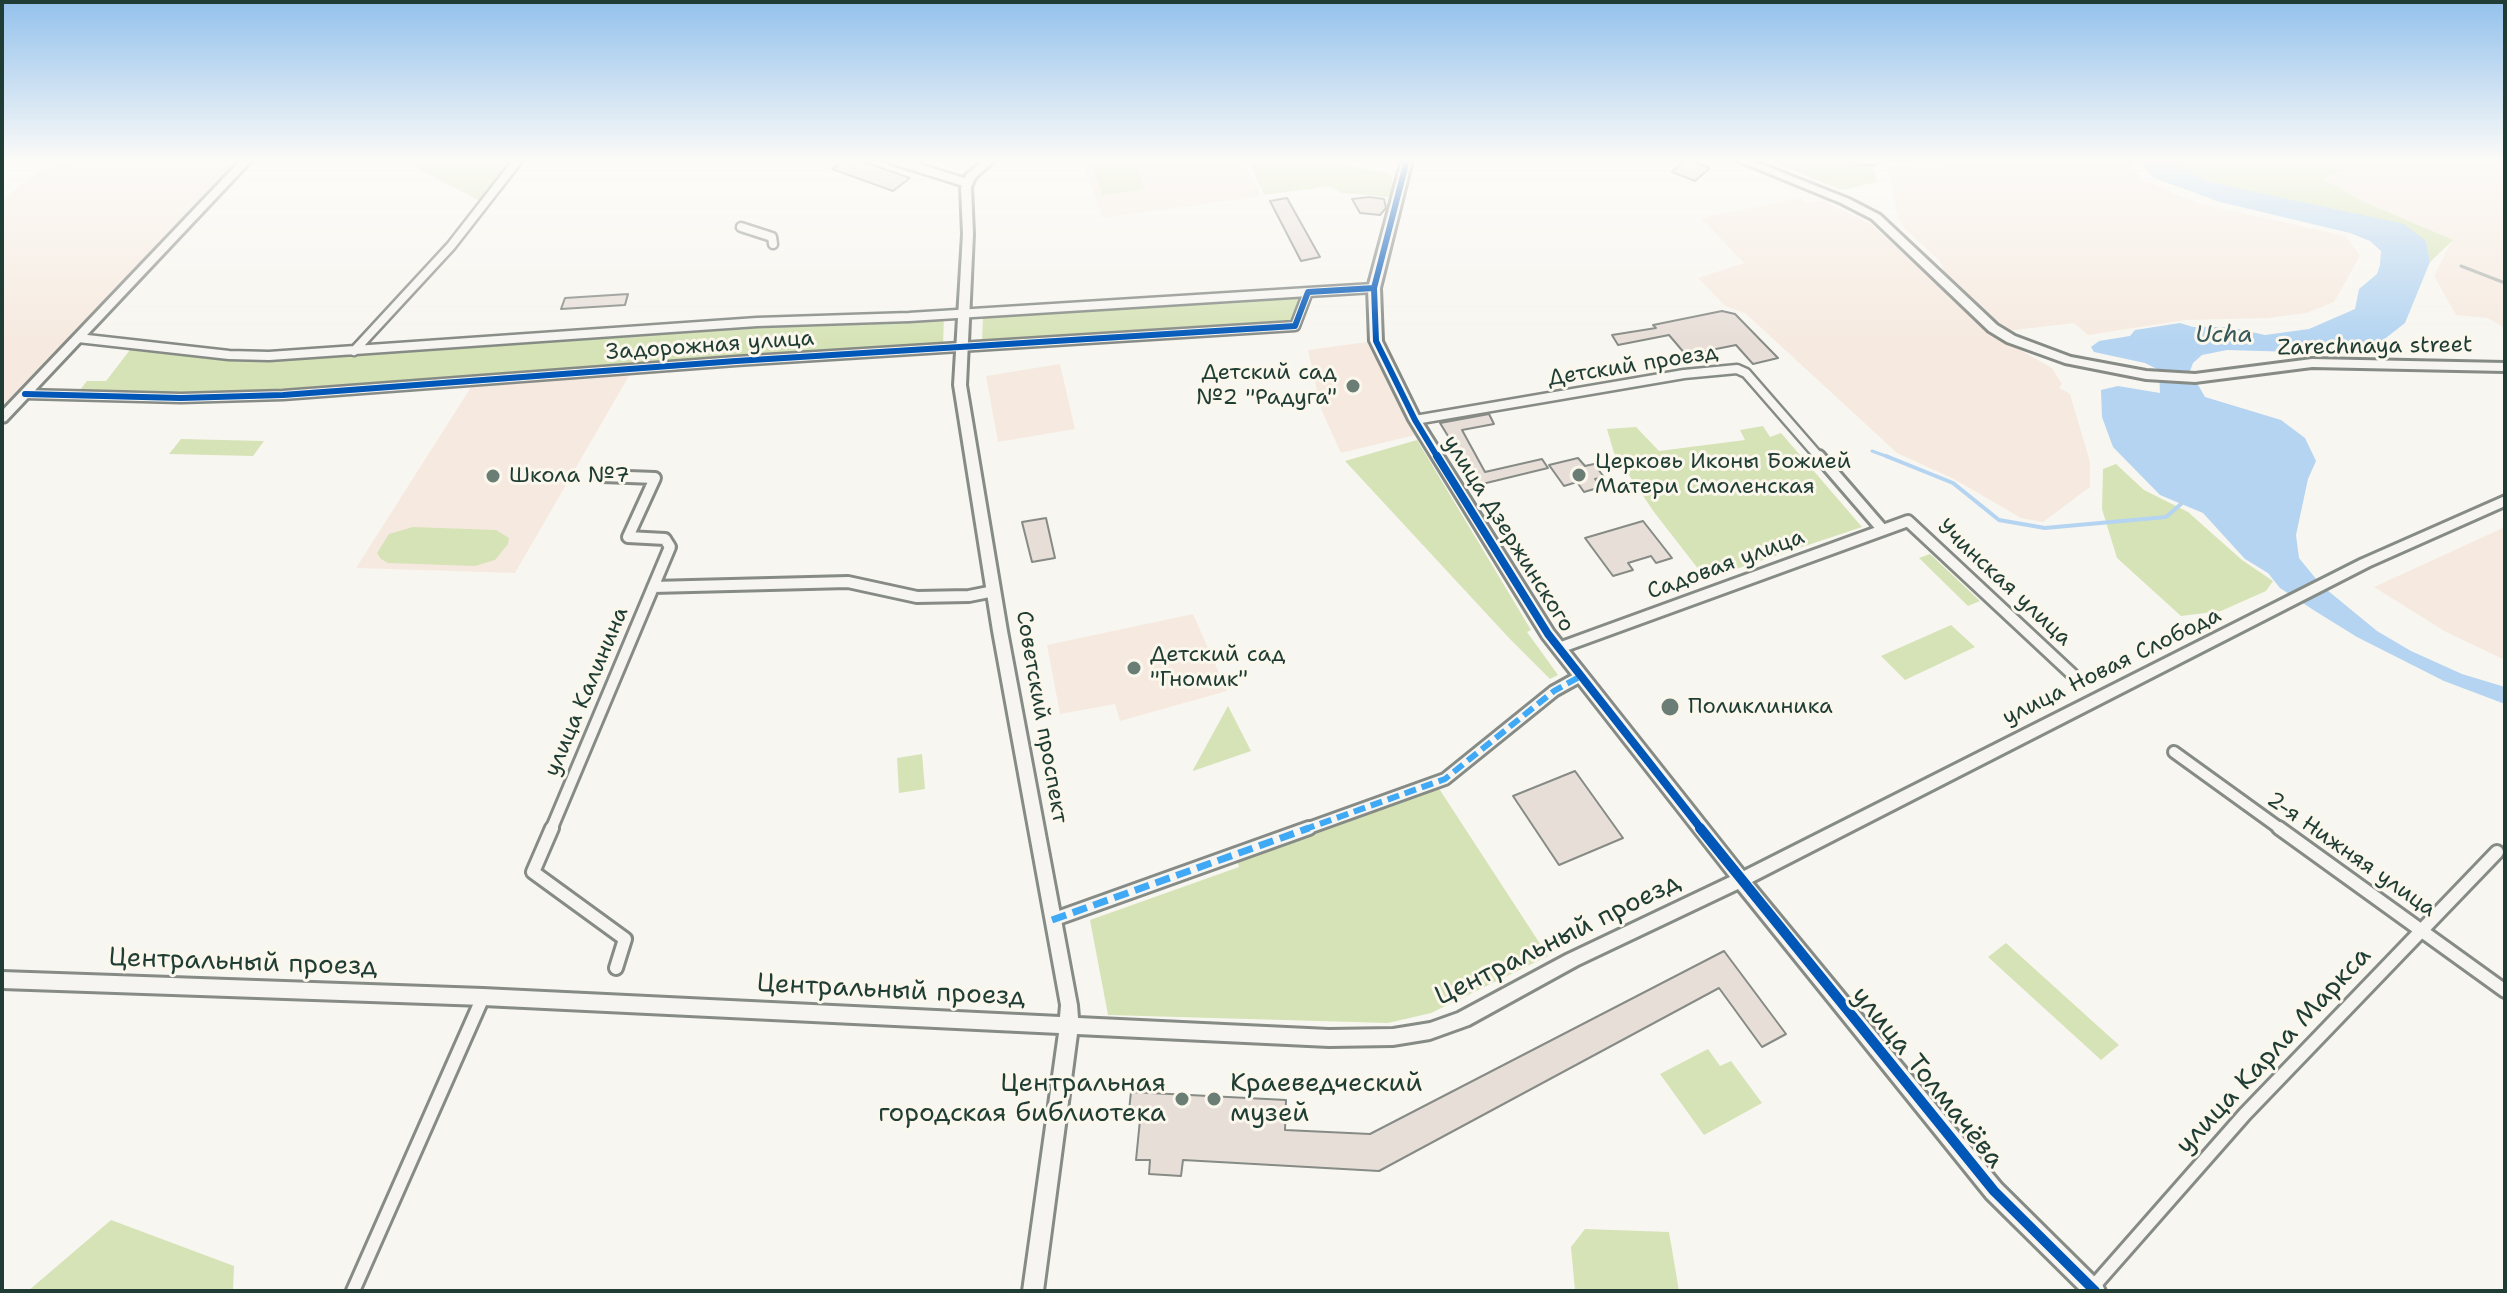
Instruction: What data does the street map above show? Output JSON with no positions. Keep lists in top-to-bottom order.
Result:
{
  "streets": {
    "street": [
      "Задорожная улица",
      "Zarechnaya street",
      "Детский проезд",
      "улица Дзержинского",
      "Садовая улица",
      "Учинская улица",
      "улица Новая Слобода",
      "улица Калинина",
      "Советский проспект",
      "2-я Нижняя улица",
      "Центральный проезд",
      "улица Карла Маркса",
      "улица Толмачёва"
    ]
  },
  "crossings": [
    ["Задорожная улица", "улица Дзержинского"],
    ["Задорожная улица", "Советский проспект"],
    ["Детский проезд", "улица Дзержинского"],
    ["Детский проезд", "Садовая улица"],
    ["улица Дзержинского", "Садовая улица"],
    ["улица Дзержинского", "улица Новая Слобода"],
    ["улица Дзержинского", "Центральный проезд"],
    ["улица Дзержинского", "улица Толмачёва"],
    ["Садовая улица", "Учинская улица"],
    ["улица Новая Слобода", "Центральный проезд"],
    ["улица Новая Слобода", "улица Толмачёва"],
    ["Советский проспект", "Центральный проезд"],
    ["2-я Нижняя улица", "улица Карла Маркса"],
    ["Центральный проезд", "улица Толмачёва"],
    ["улица Карла Маркса", "улица Толмачёва"]
  ],
  "water": ["Ucha"],
  "places": [
    "Детский сад №2 \"Радуга\"",
    "Церковь Иконы Божией Матери Смоленская",
    "Школа №7",
    "Детский сад \"Гномик\"",
    "Поликлиника",
    "Центральная городская библиотека",
    "Краеведческий музей"
  ]
}
